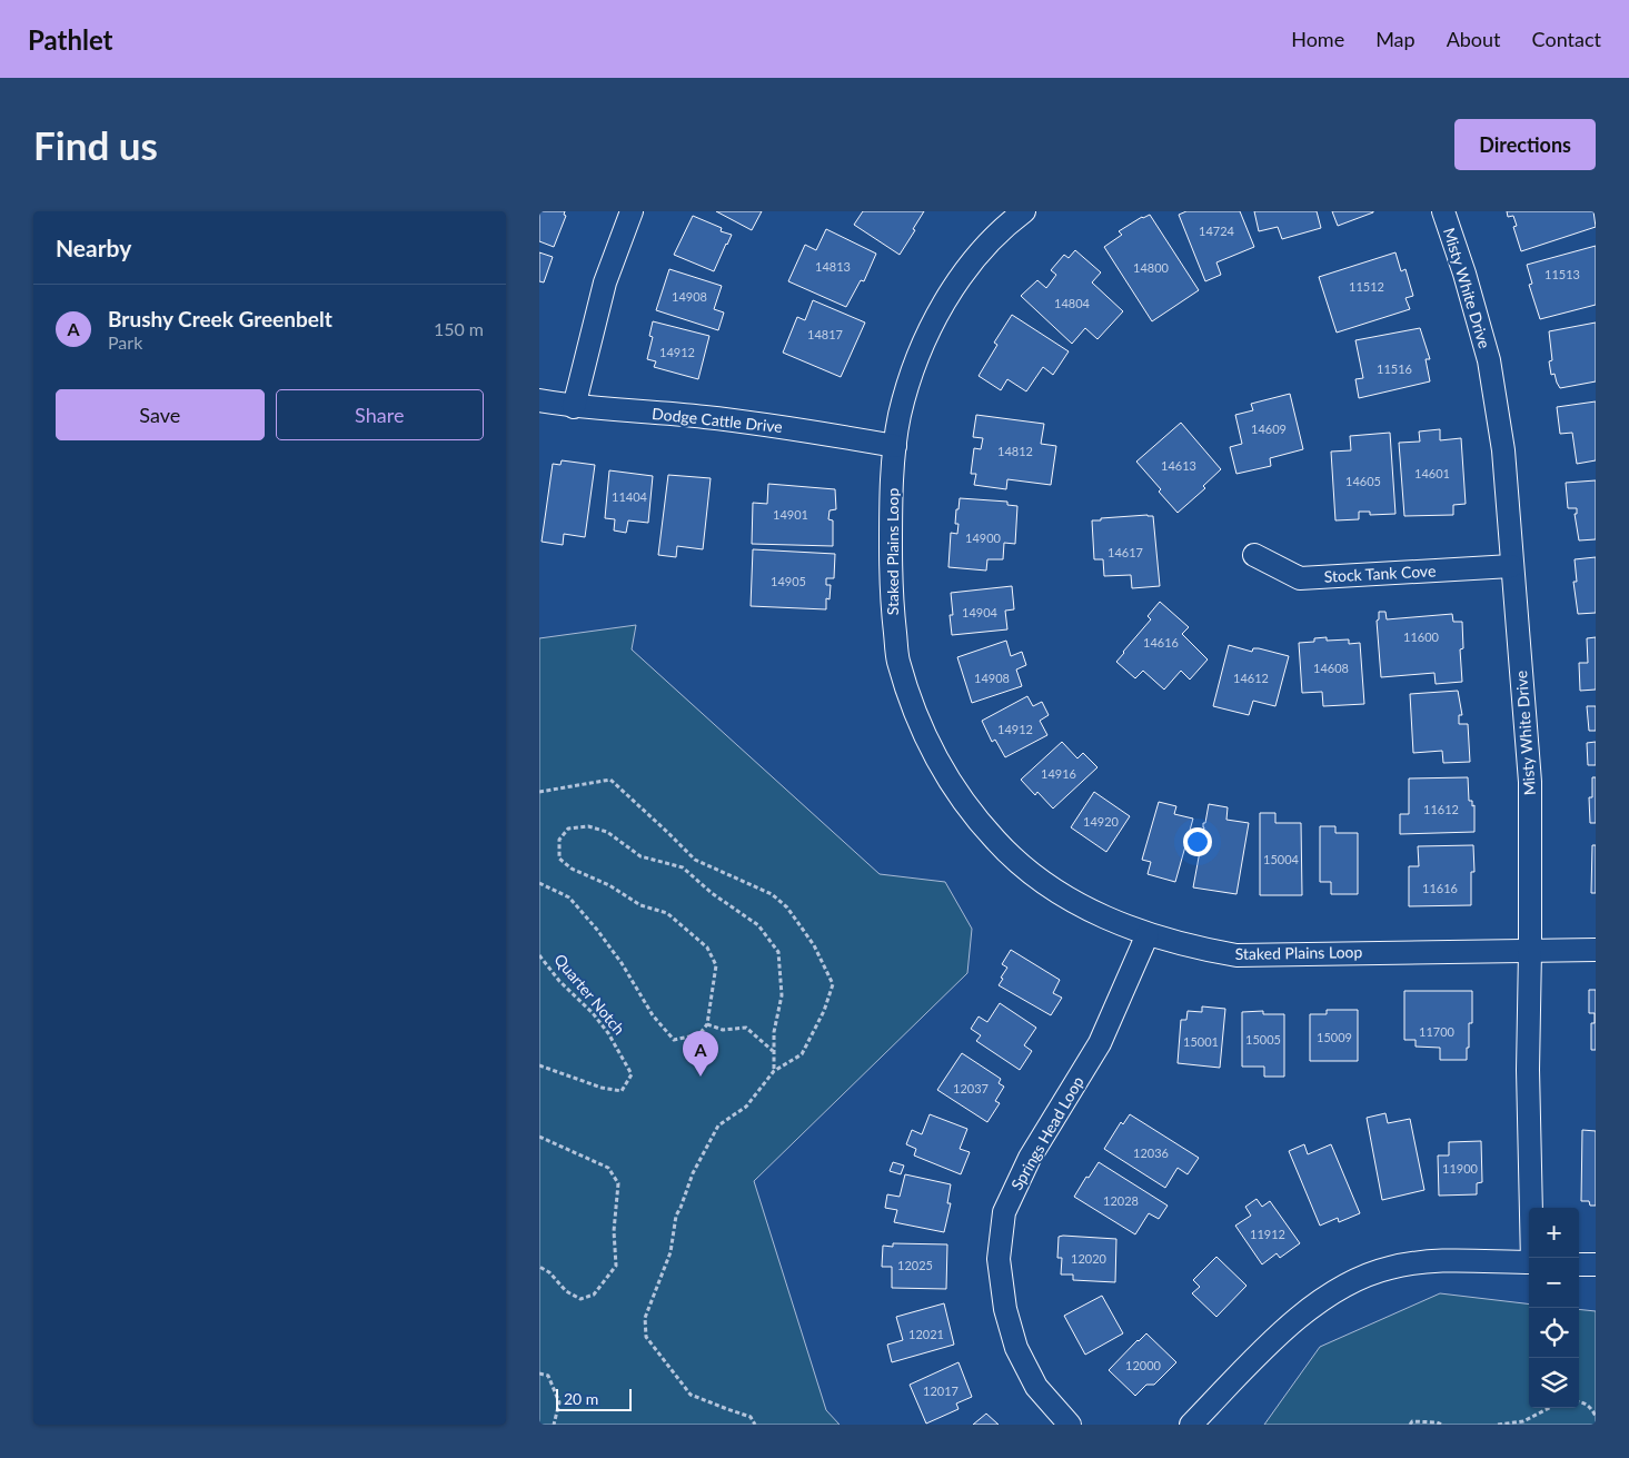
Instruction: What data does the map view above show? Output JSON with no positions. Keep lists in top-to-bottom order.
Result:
{
  "streets": {
    "street": [
      "Misty White Drive",
      "Dodge Cattle Drive",
      "Staked Plains Loop",
      "Stock Tank Cove",
      "Springs Head Loop"
    ],
    "path": ["Quarter Notch"]
  },
  "crossings": [
    ["Misty White Drive", "Staked Plains Loop"],
    ["Misty White Drive", "Stock Tank Cove"],
    ["Dodge Cattle Drive", "Staked Plains Loop"],
    ["Staked Plains Loop", "Springs Head Loop"]
  ],
  "house_numbers": [
    "14724",
    "14813",
    "14800",
    "11513",
    "11512",
    "14908",
    "14804",
    "14817",
    "14912",
    "11516",
    "14609",
    "14812",
    "14613",
    "14601",
    "14605",
    "11404",
    "14901",
    "14900",
    "14617",
    "14905",
    "14904",
    "11600",
    "14616",
    "14608",
    "14908",
    "14612",
    "14912",
    "14916",
    "11612",
    "14920",
    "15004",
    "11616",
    "11700",
    "15009",
    "15005",
    "15001",
    "12037",
    "12036",
    "11900",
    "12028",
    "11912",
    "12020",
    "12025",
    "12021",
    "12000",
    "12017"
  ],
  "scale_bar": "20 m",
  "page": {
    "header": "Pathlet",
    "nav": [
      "Home",
      "Map",
      "About",
      "Contact"
    ],
    "buttons": [
      "Directions",
      ["Save", "Share"]
    ],
    "title": "Find us",
    "heading": "Nearby",
    "list": [
      {
        "mark": "A",
        "name": "Brushy Creek Greenbelt",
        "note": "Park",
        "value": "150 m"
      }
    ],
    "pins": "A",
    "map_buttons": ["+", "−"],
    "scale": "20 m"
  }
}
